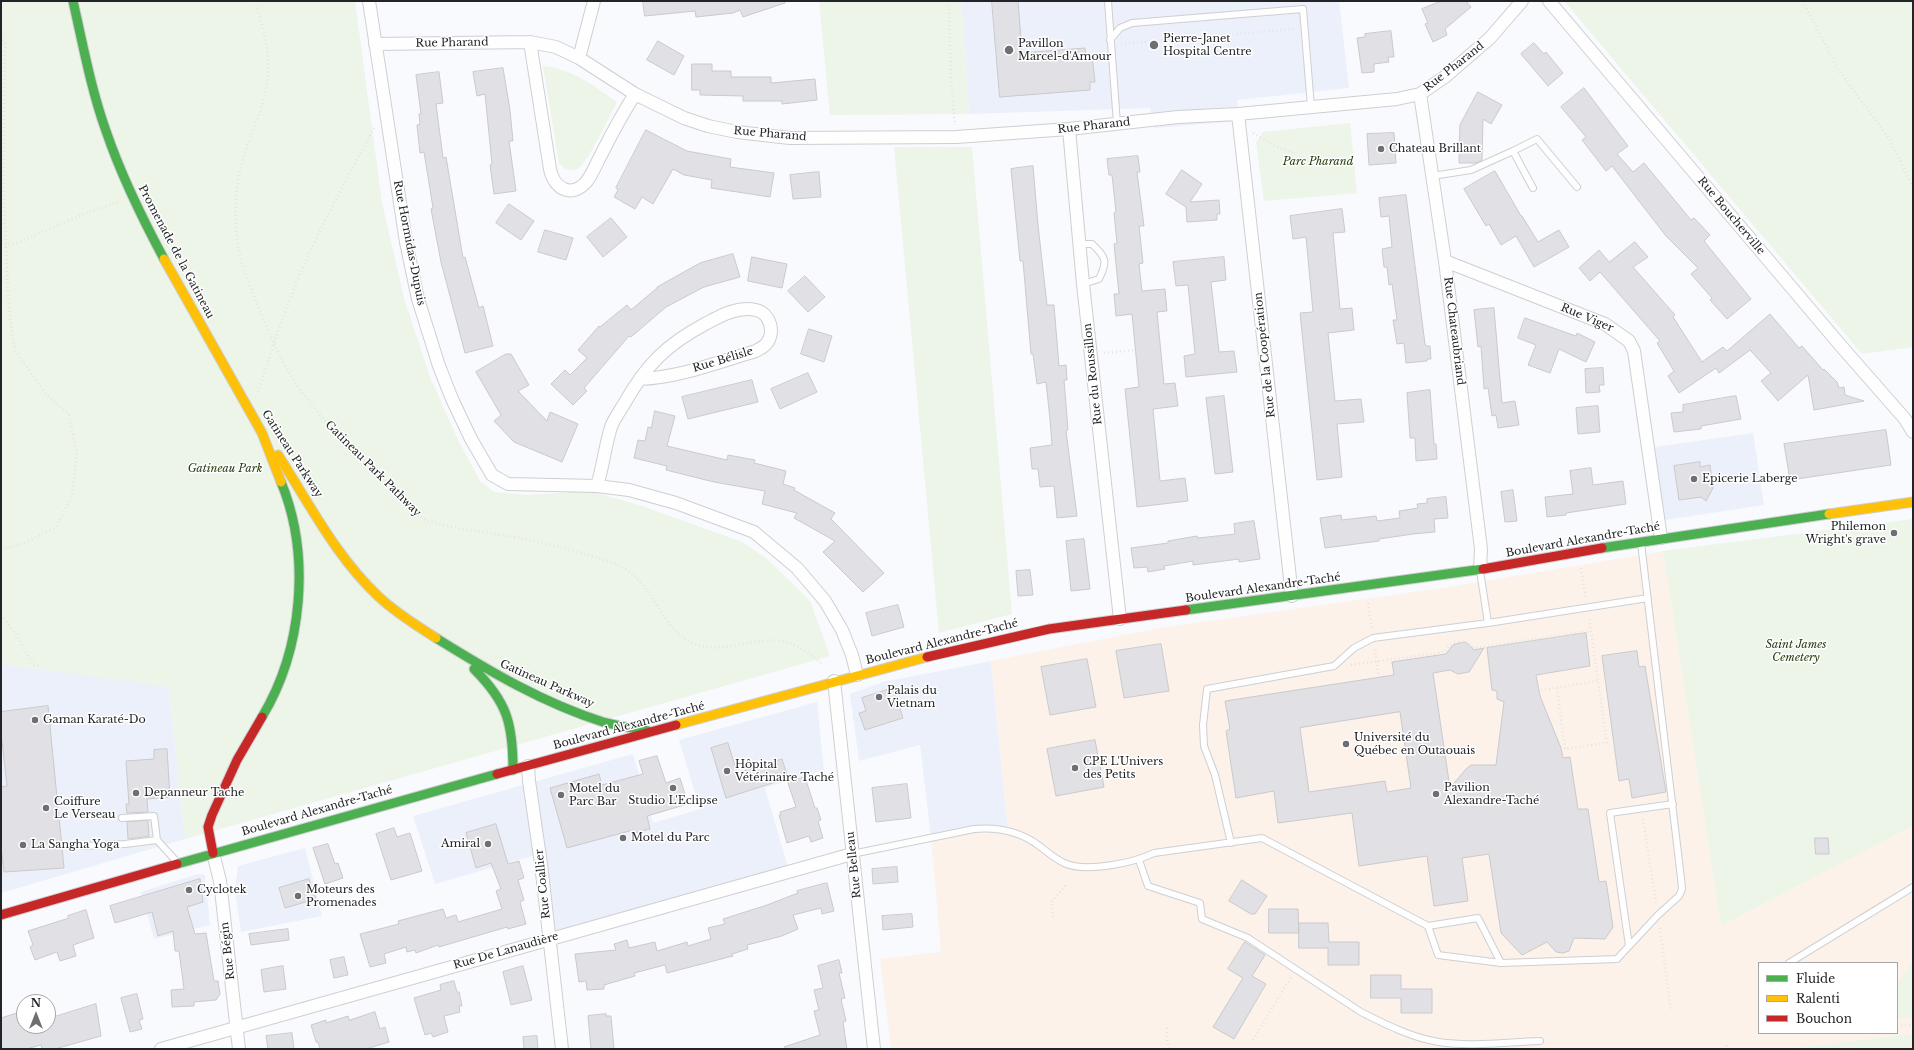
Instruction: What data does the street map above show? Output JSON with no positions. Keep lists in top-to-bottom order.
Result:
{
  "streets": {
    "main road": ["Promenade de la Gatineau", "Gatineau Parkway", "Boulevard Alexandre-Taché"],
    "street": [
      "Rue Pharand",
      "Rue Boucherville",
      "Rue Hormidas-Dupuis",
      "Rue Viger",
      "Rue Chateaubriand",
      "Rue de la Coopération",
      "Rue Bélisle",
      "Rue du Roussillon",
      "Rue Belleau",
      "Rue Coallier",
      "Rue Bégin",
      "Rue De Lanaudière"
    ],
    "path": ["Gatineau Park Pathway"]
  },
  "crossings": [
    ["Rue Pharand", "Rue Hormidas-Dupuis"],
    ["Rue Pharand", "Rue Chateaubriand"],
    ["Rue Pharand", "Rue de la Coopération"],
    ["Rue Pharand", "Rue du Roussillon"],
    ["Rue Hormidas-Dupuis", "Rue Bélisle"],
    ["Rue Hormidas-Dupuis", "Boulevard Alexandre-Taché"],
    ["Promenade de la Gatineau", "Gatineau Parkway"],
    ["Rue Viger", "Rue Chateaubriand"],
    ["Rue Viger", "Boulevard Alexandre-Taché"],
    ["Rue Chateaubriand", "Boulevard Alexandre-Taché"],
    ["Rue de la Coopération", "Boulevard Alexandre-Taché"],
    ["Rue du Roussillon", "Boulevard Alexandre-Taché"],
    ["Gatineau Parkway", "Boulevard Alexandre-Taché"],
    ["Gatineau Parkway", "Rue Bégin"],
    ["Boulevard Alexandre-Taché", "Rue Belleau"],
    ["Boulevard Alexandre-Taché", "Rue Coallier"],
    ["Boulevard Alexandre-Taché", "Rue Bégin"],
    ["Rue Belleau", "Rue De Lanaudière"],
    ["Rue Coallier", "Rue De Lanaudière"],
    ["Rue Bégin", "Rue De Lanaudière"]
  ],
  "parks": ["Parc Pharand", "Gatineau Park", "Saint James Cemetery"],
  "places": [
    "Pierre-Janet Hospital Centre",
    "Pavillon Marcel-d'Amour",
    "Chateau Brillant",
    "Epicerie Laberge",
    "Philemon Wright's grave",
    "Palais du Vietnam",
    "Gaman Karaté-Do",
    "Université du Québec en Outaouais",
    "CPE L'Univers des Petits",
    "Hôpital Vétérinaire Taché",
    "Studio L'Eclipse",
    "Depanneur Tache",
    "Pavilion Alexandre-Taché",
    "Motel du Parc Bar",
    "Coiffure Le Verseau",
    "Motel du Parc",
    "Amiral",
    "La Sangha Yoga",
    "Cyclotek",
    "Moteurs des Promenades"
  ],
  "legend": ["Fluide", "Ralenti", "Bouchon"],
  "north": "top"
}
